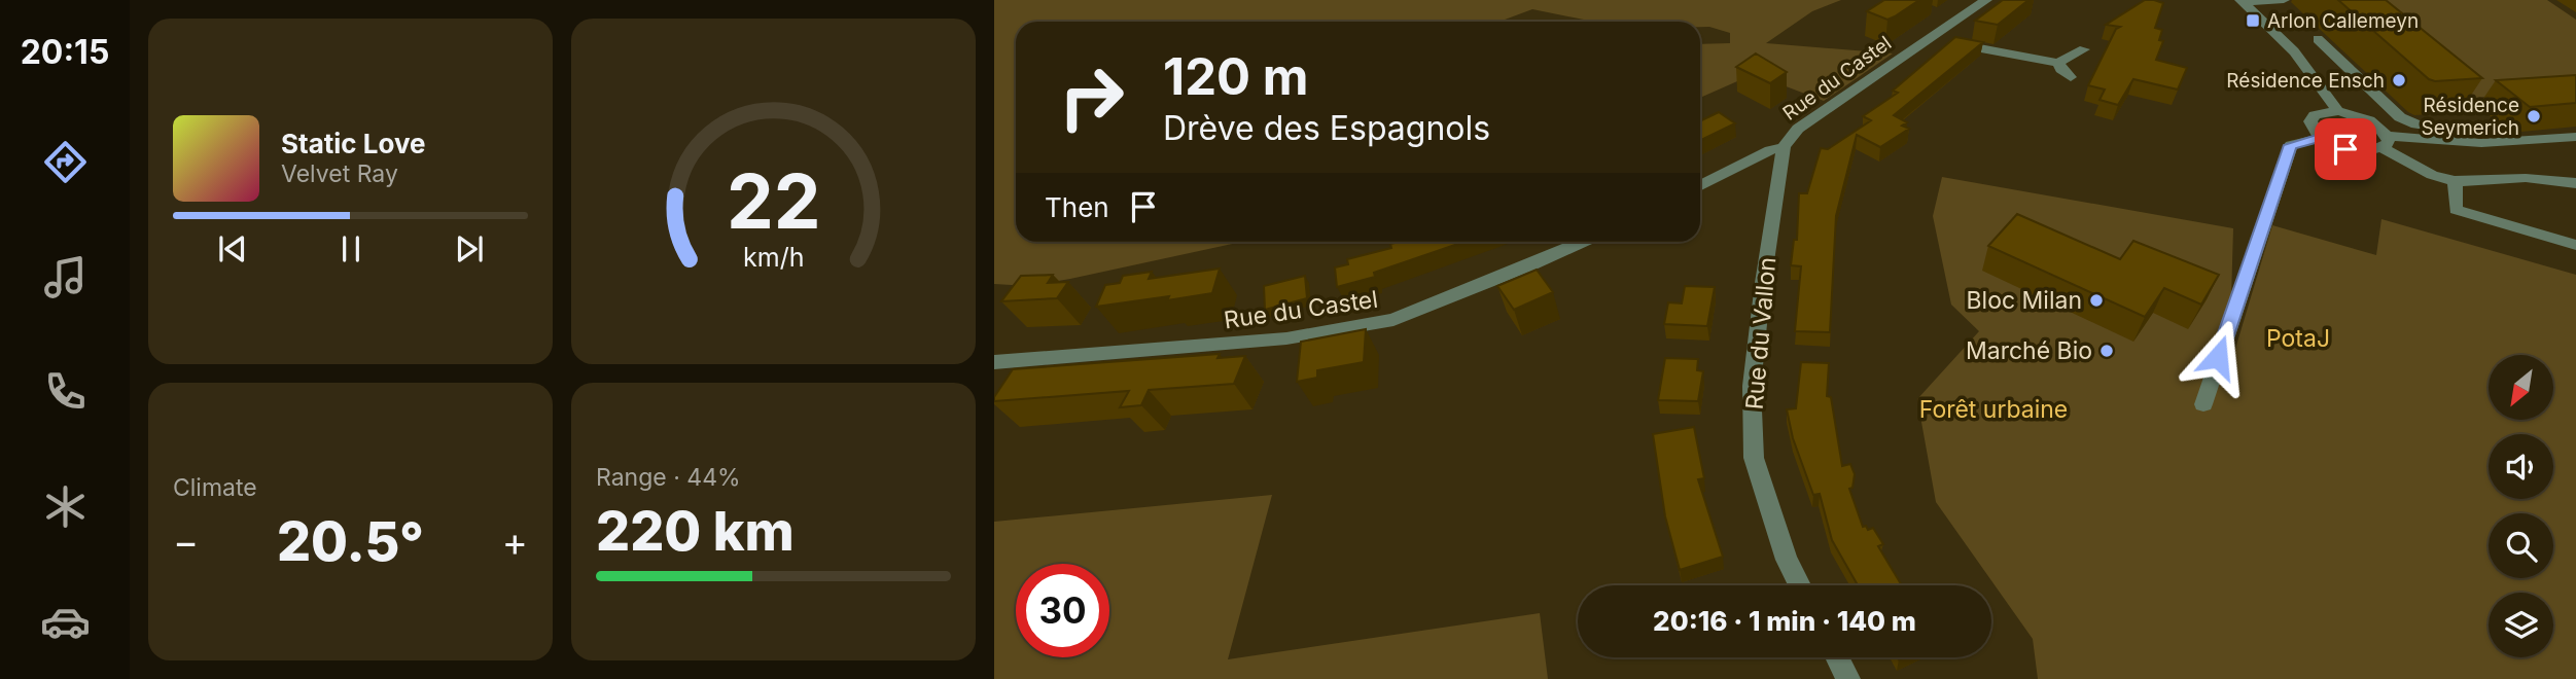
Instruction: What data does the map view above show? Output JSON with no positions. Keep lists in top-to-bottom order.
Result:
{
  "streets": {
    "street": ["Rue du Castel", "Rue du Vallon"]
  },
  "crossings": [
    ["Rue du Castel", "Rue du Vallon"]
  ],
  "parks": ["PotaJ", "Forêt urbaine"],
  "places": {
    "transit": ["Arlon Callemeyn"],
    "other": [
      "Résidence Ensch",
      "Résidence Seymerich",
      "Bloc Milan",
      "Marché Bio"
    ]
  },
  "north": "bottom left",
  "page": {
    "tabs": "20:15",
    "turn": ["120 m", "Drève des Espagnols"],
    "song": ["Static Love", "Velvet Ray"],
    "then": "Then",
    "tile": [
      "Climate",
      ["Range · 44%", "220 km"]
    ],
    "heat": ["−", "20.5°", "+"],
    "limit": "30",
    "trip": "20:16 · 1 min · 140 m",
    "gauge": ["22", "km/h"]
  }
}
